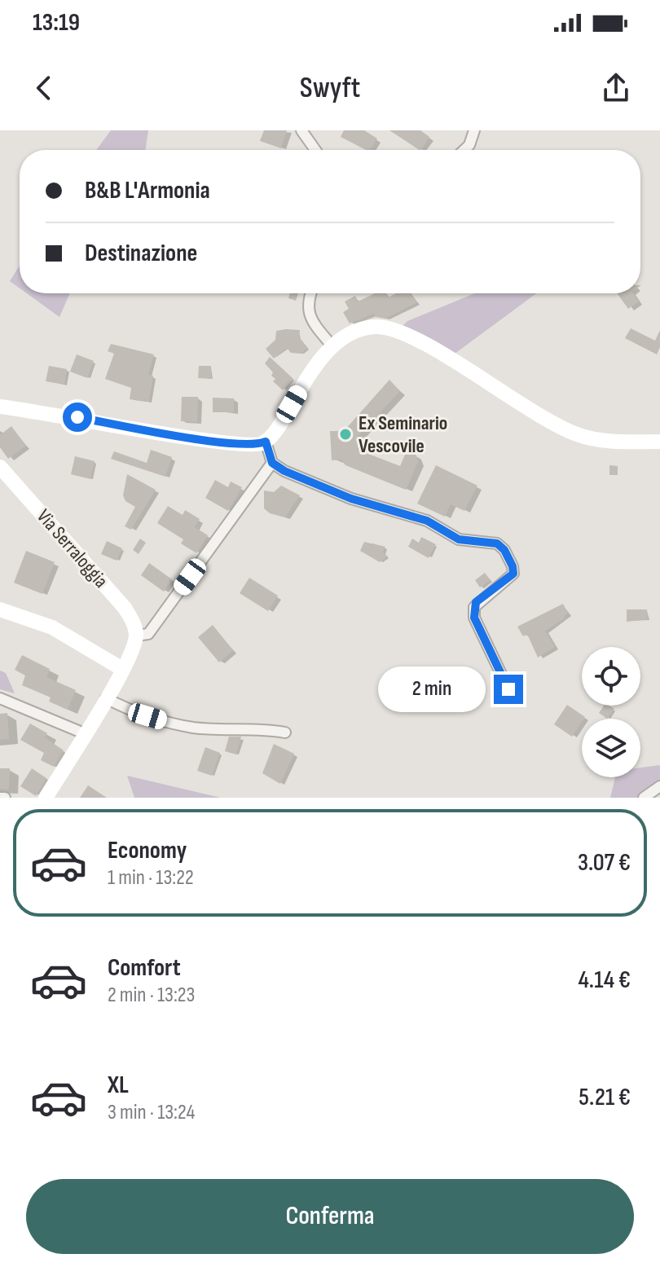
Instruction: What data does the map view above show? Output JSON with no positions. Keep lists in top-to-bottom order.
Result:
{
  "streets": {
    "main road": ["Via Serraloggia"]
  },
  "places": ["Ex Seminario Vescovile"],
  "page": {
    "status": "13:19",
    "header": "Swyft",
    "banner": ["B&B L'Armonia", "Destinazione"],
    "bubble": "2 min",
    "list": [
      {
        "name": "Economy",
        "note": "1 min · 13:22",
        "value": "3.07 €"
      },
      {
        "name": "Comfort",
        "note": "2 min · 13:23",
        "value": "4.14 €"
      },
      {
        "name": "XL",
        "note": "3 min · 13:24",
        "value": "5.21 €"
      }
    ],
    "buttons": "Conferma"
  }
}
